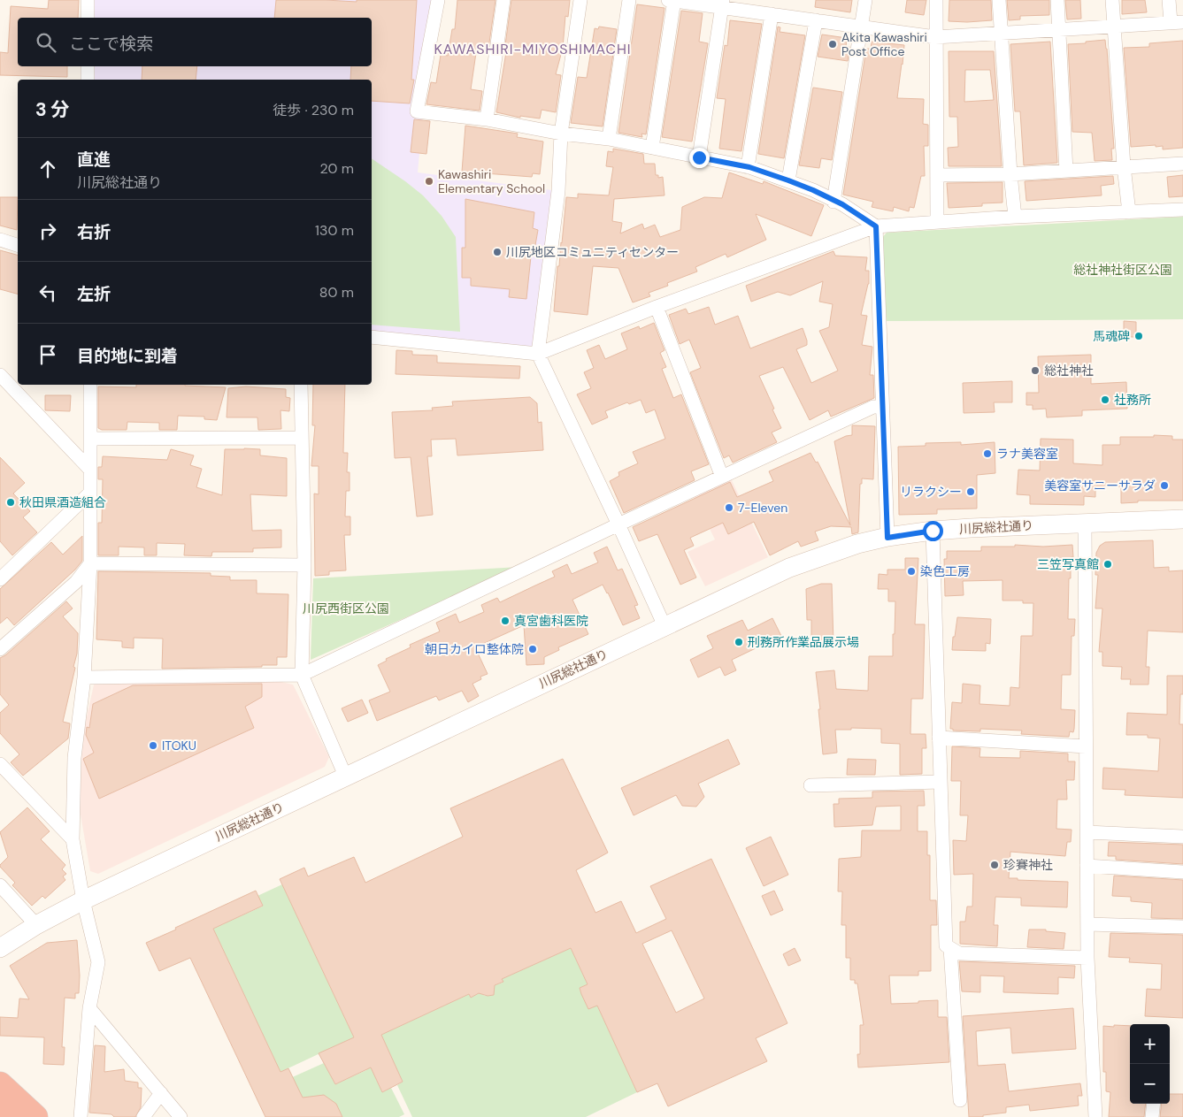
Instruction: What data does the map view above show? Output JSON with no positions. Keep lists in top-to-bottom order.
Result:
{
  "streets": {
    "street": ["川尻総社通り"]
  },
  "districts": ["KAWASHIRI-MIYOSHIMACHI"],
  "parks": ["総社神社街区公園", "川尻西街区公園"],
  "places": [
    "Akita Kawashiri Post Office",
    "Kawashiri Elementary School",
    "川尻地区コミュニティセンター",
    "馬魂碑",
    "総社神社",
    "社務所",
    "ラナ美容室",
    "美容室サニーサラダ",
    "リラクシー",
    "秋田県酒造組合",
    "7-Eleven",
    "三笠写真館",
    "染色工房",
    "真宮歯科医院",
    "刑務所作業品展示場",
    "朝日カイロ整体院",
    "ITOKU",
    "珍賽神社"
  ],
  "page": {
    "search": "ここで検索",
    "heading": ["3 分", "徒歩 · 230 m"],
    "list": [
      ["直進", "川尻総社通り", "20 m"],
      ["右折", "130 m"],
      ["左折", "80 m"],
      "目的地に到着"
    ],
    "map_buttons": ["+", "−"]
  }
}
